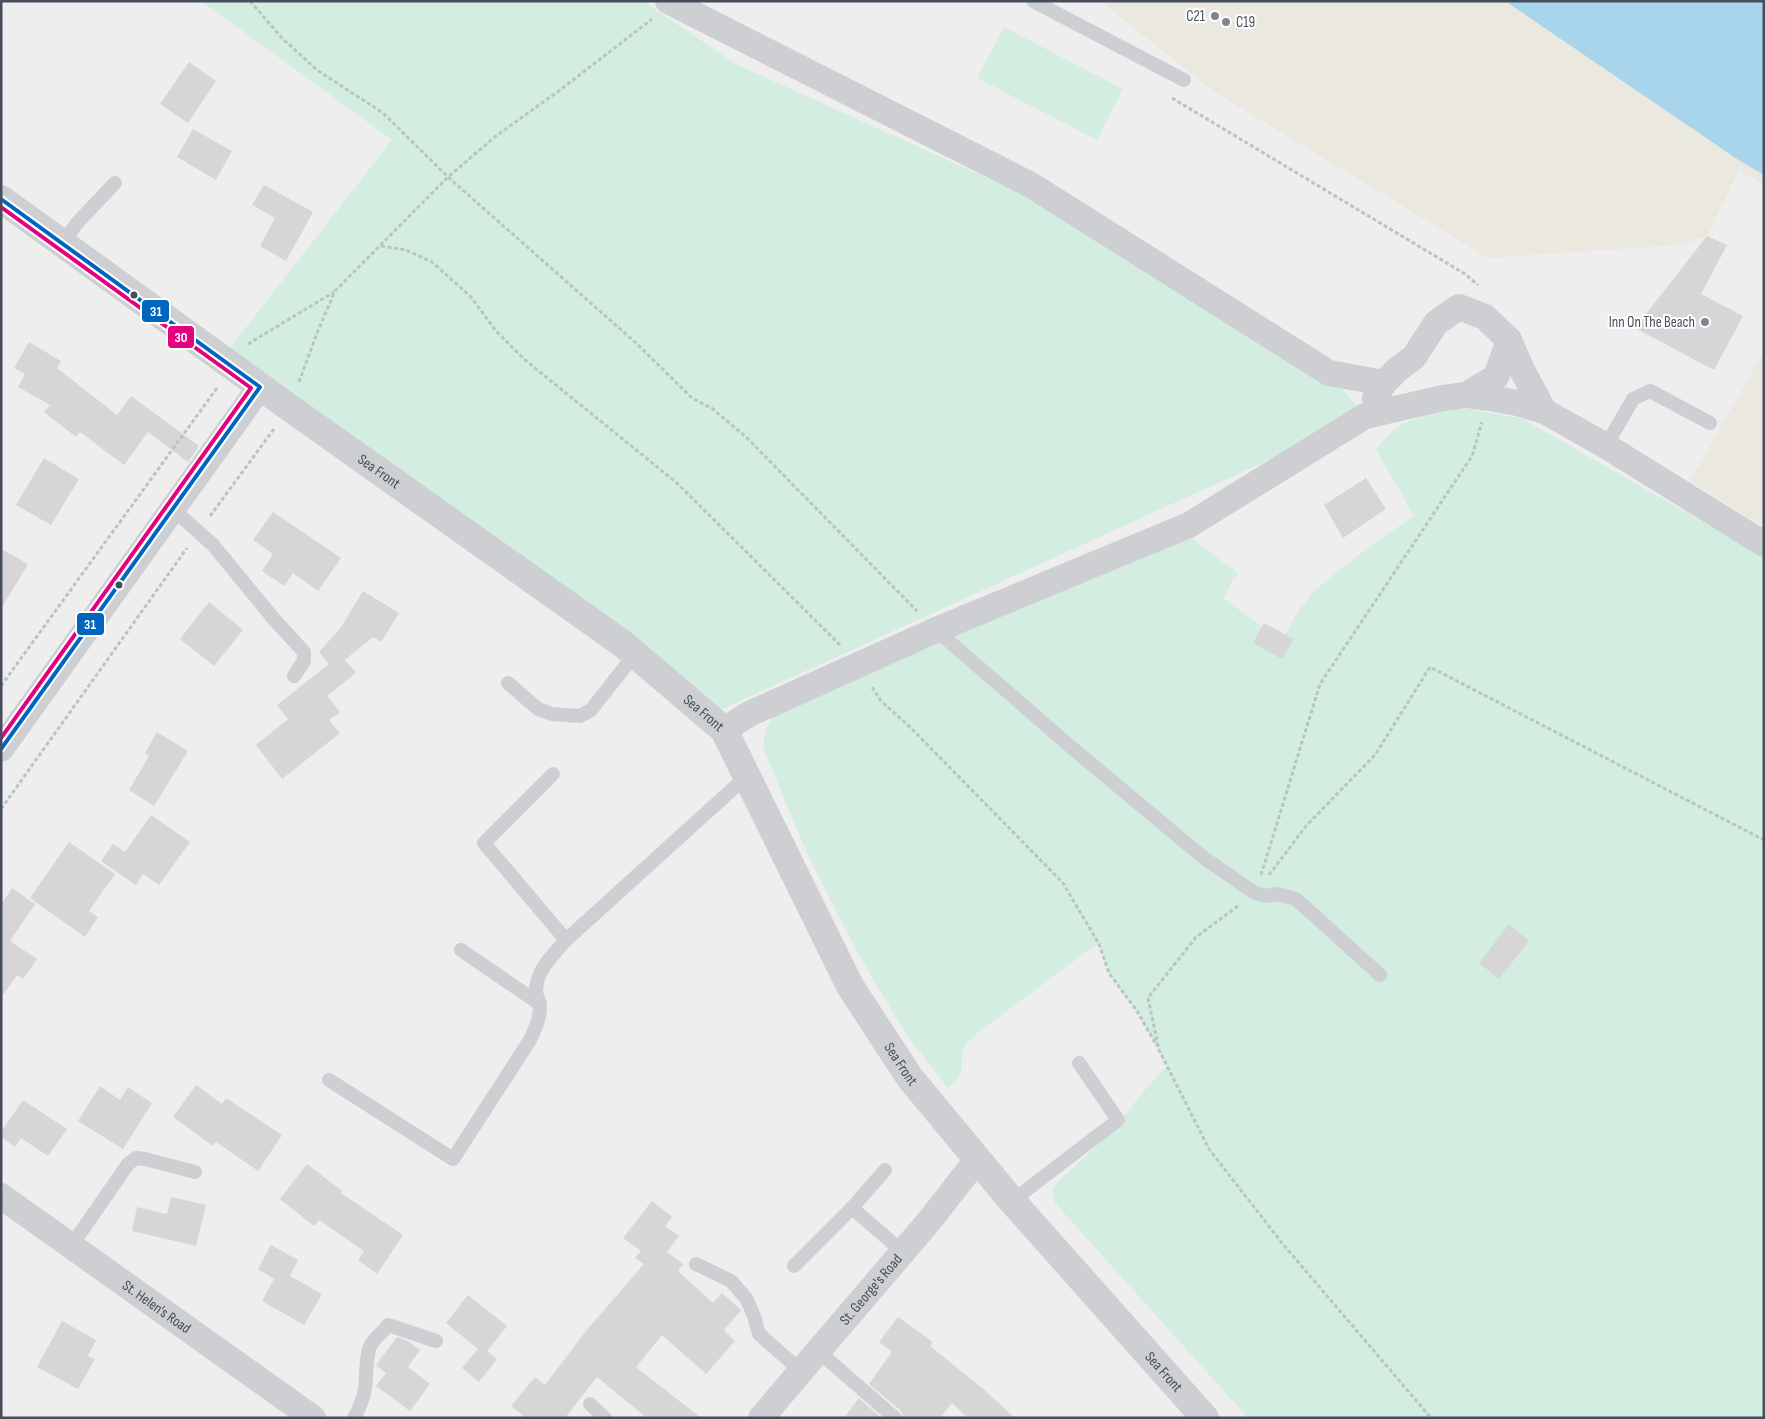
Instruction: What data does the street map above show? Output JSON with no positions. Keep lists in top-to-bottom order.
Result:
{
  "streets": {
    "street": ["Sea Front", "St. George's Road", "St. Helen's Road"]
  },
  "crossings": [
    ["Sea Front", "St. George's Road"]
  ],
  "places": ["C21", "C19", "Inn On The Beach"],
  "lines": ["transit line 31", "transit line 30"]
}
